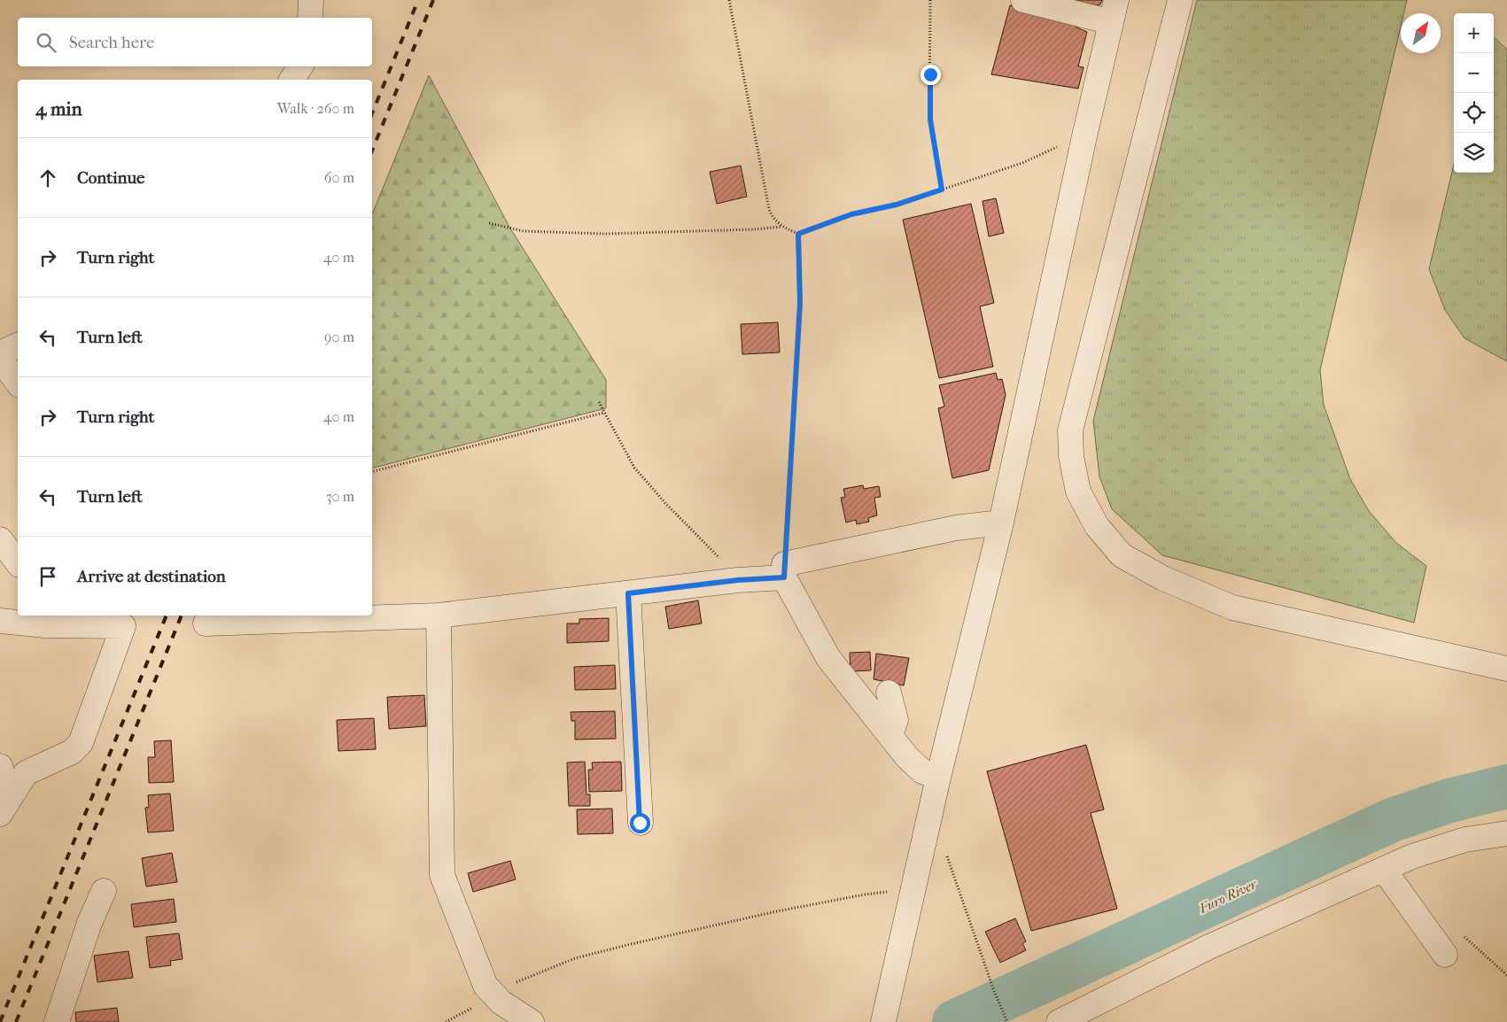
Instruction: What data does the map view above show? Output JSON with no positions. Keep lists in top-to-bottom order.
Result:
{
  "water": ["Furo River"],
  "north": "top right",
  "page": {
    "map_buttons": ["+", "−"],
    "search": "Search here",
    "heading": ["4 min", "Walk · 260 m"],
    "list": [
      ["Continue", "60 m"],
      ["Turn right", "40 m"],
      ["Turn left", "90 m"],
      ["Turn right", "40 m"],
      ["Turn left", "30 m"],
      "Arrive at destination"
    ]
  }
}
